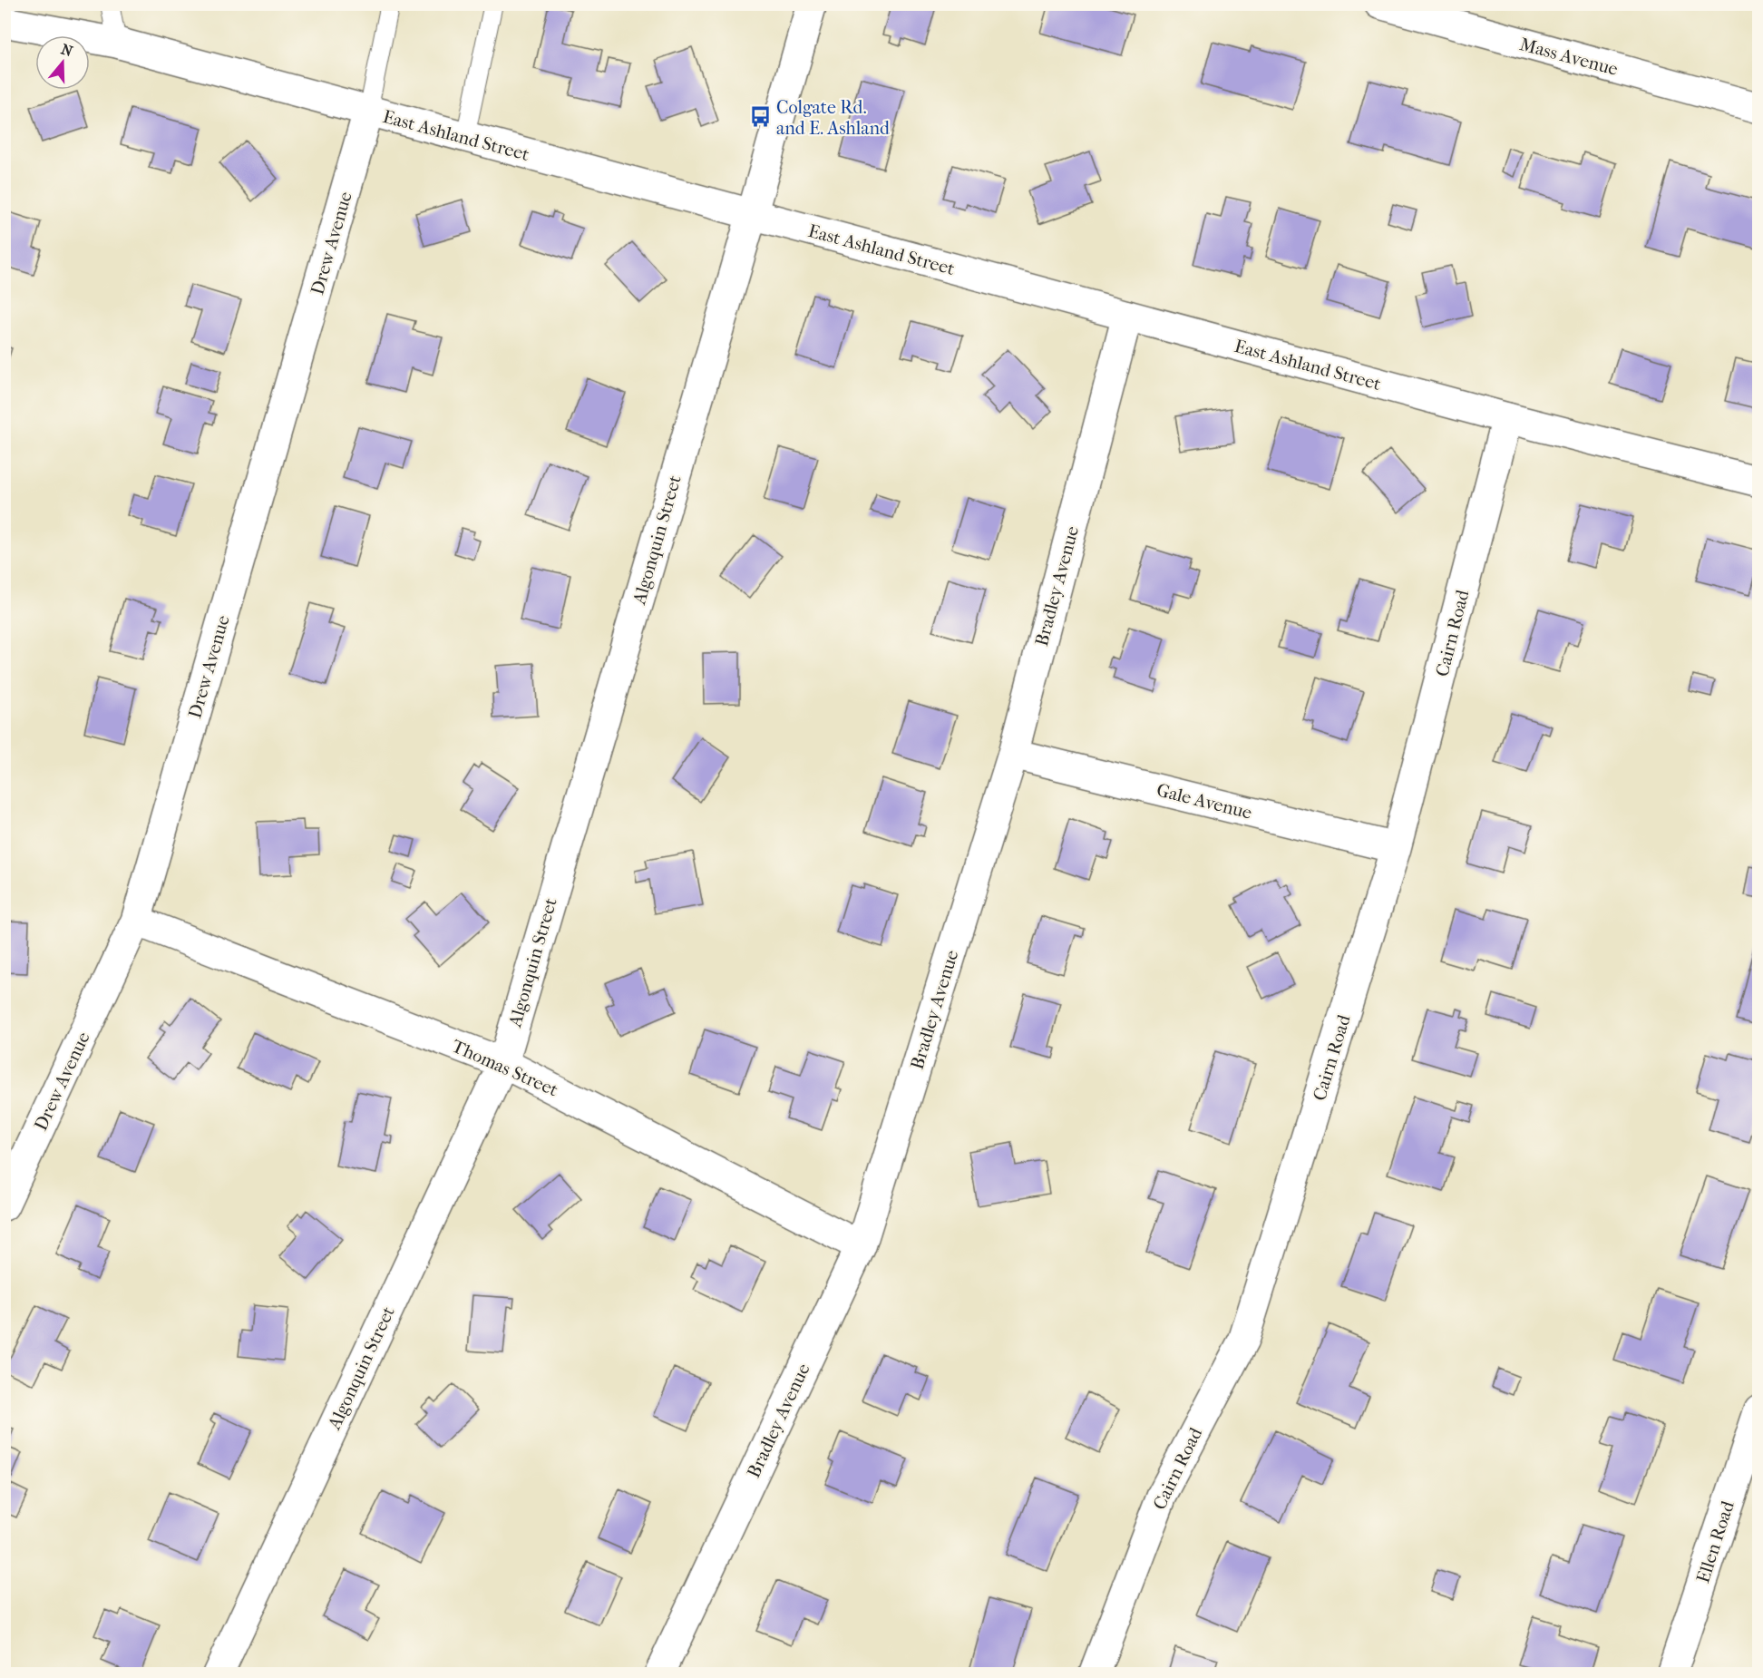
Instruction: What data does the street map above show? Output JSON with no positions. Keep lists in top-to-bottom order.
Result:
{
  "streets": {
    "street": [
      "Mass Avenue",
      "East Ashland Street",
      "Drew Avenue",
      "Algonquin Street",
      "Bradley Avenue",
      "Cairn Road",
      "Gale Avenue",
      "Thomas Street",
      "Ellen Road"
    ]
  },
  "crossings": [
    ["East Ashland Street", "Drew Avenue"],
    ["East Ashland Street", "Algonquin Street"],
    ["East Ashland Street", "Bradley Avenue"],
    ["East Ashland Street", "Cairn Road"],
    ["Drew Avenue", "Thomas Street"],
    ["Algonquin Street", "Thomas Street"],
    ["Bradley Avenue", "Gale Avenue"],
    ["Bradley Avenue", "Thomas Street"],
    ["Cairn Road", "Gale Avenue"]
  ],
  "places": {
    "bus stop": ["Colgate Rd. and E. Ashland"]
  },
  "north": "top"
}
